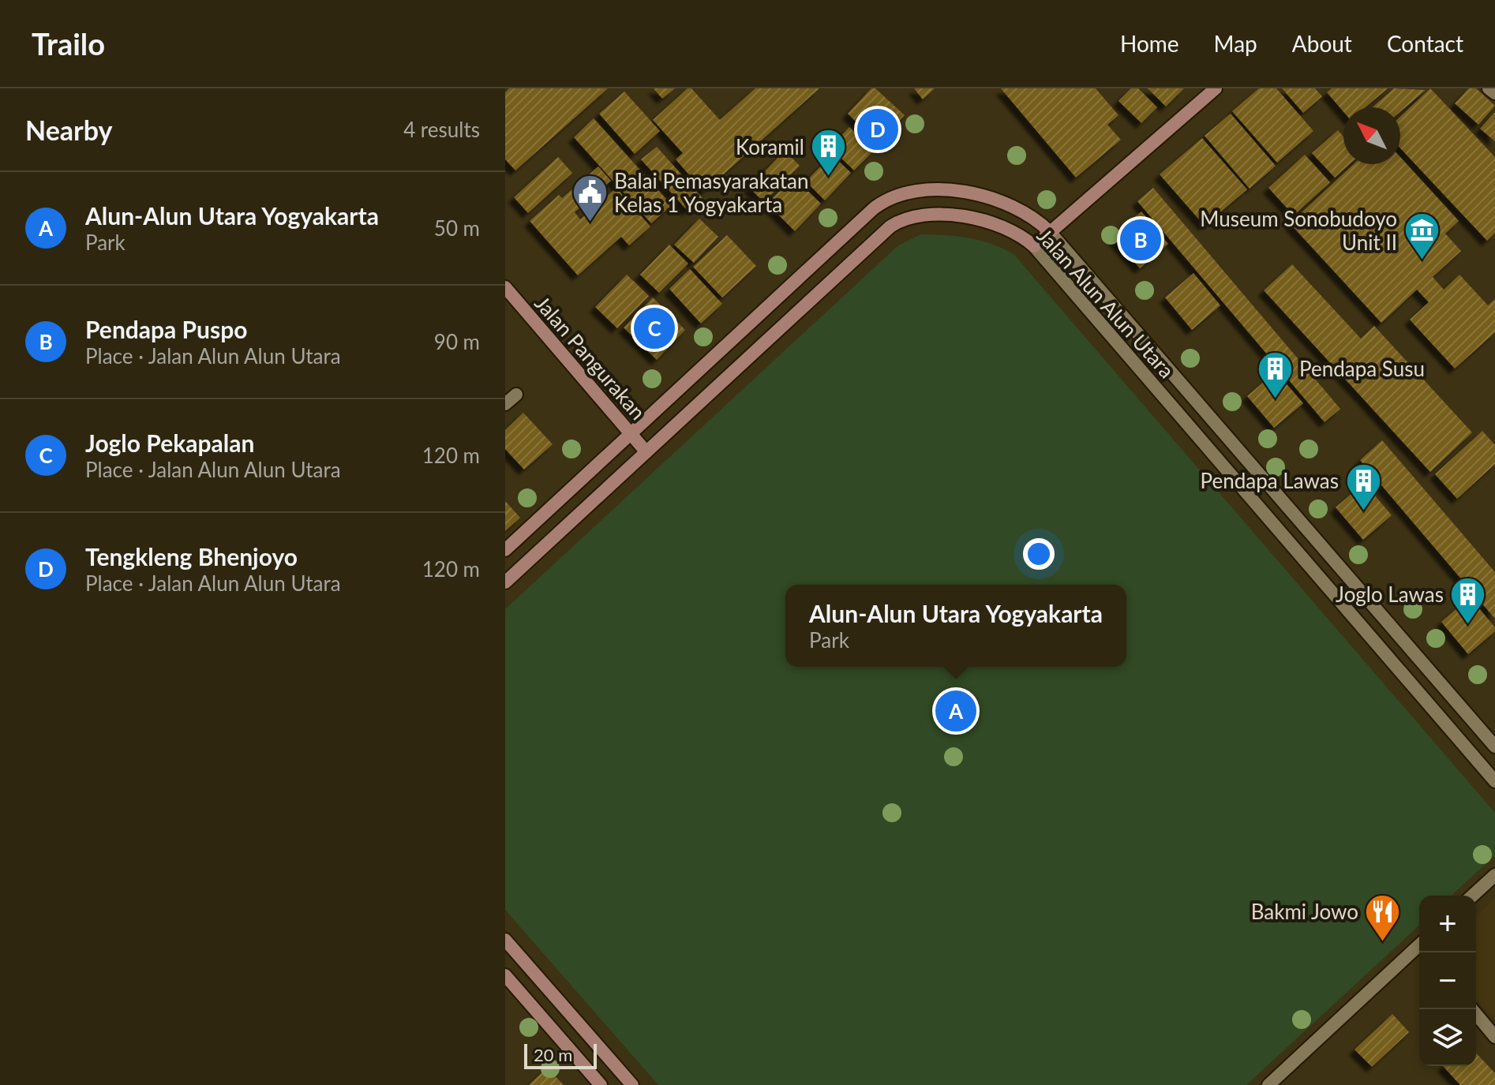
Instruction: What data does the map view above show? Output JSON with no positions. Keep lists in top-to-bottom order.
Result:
{
  "streets": {
    "street": ["Jalan Alun Alun Utara", "Jalan Pangurakan"]
  },
  "crossings": [
    ["Jalan Alun Alun Utara", "Jalan Pangurakan"]
  ],
  "places": {
    "building": [
      "Koramil",
      "Pendapa Susu",
      "Pendapa Lawas",
      "Joglo Lawas"
    ],
    "public building": ["Balai Pemasyarakatan Kelas 1 Yogyakarta"],
    "museum": ["Museum Sonobudoyo Unit II"],
    "restaurant": ["Bakmi Jowo"]
  },
  "scale_bar": "20 m",
  "north": "top left",
  "page": {
    "header": "Trailo",
    "nav": [
      "Home",
      "Map",
      "About",
      "Contact"
    ],
    "heading": ["Nearby", "4 results"],
    "pins": [
      "D",
      "B",
      "C",
      "A"
    ],
    "list": [
      {
        "mark": "A",
        "name": "Alun-Alun Utara Yogyakarta",
        "note": "Park",
        "value": "50 m"
      },
      {
        "mark": "B",
        "name": "Pendapa Puspo",
        "note": "Place · Jalan Alun Alun Utara",
        "value": "90 m"
      },
      {
        "mark": "C",
        "name": "Joglo Pekapalan",
        "note": "Place · Jalan Alun Alun Utara",
        "value": "120 m"
      },
      {
        "mark": "D",
        "name": "Tengkleng Bhenjoyo",
        "note": "Place · Jalan Alun Alun Utara",
        "value": "120 m"
      }
    ],
    "popup": ["Alun-Alun Utara Yogyakarta", "Park"],
    "map_buttons": ["+", "−"],
    "scale": "20 m"
  }
}
